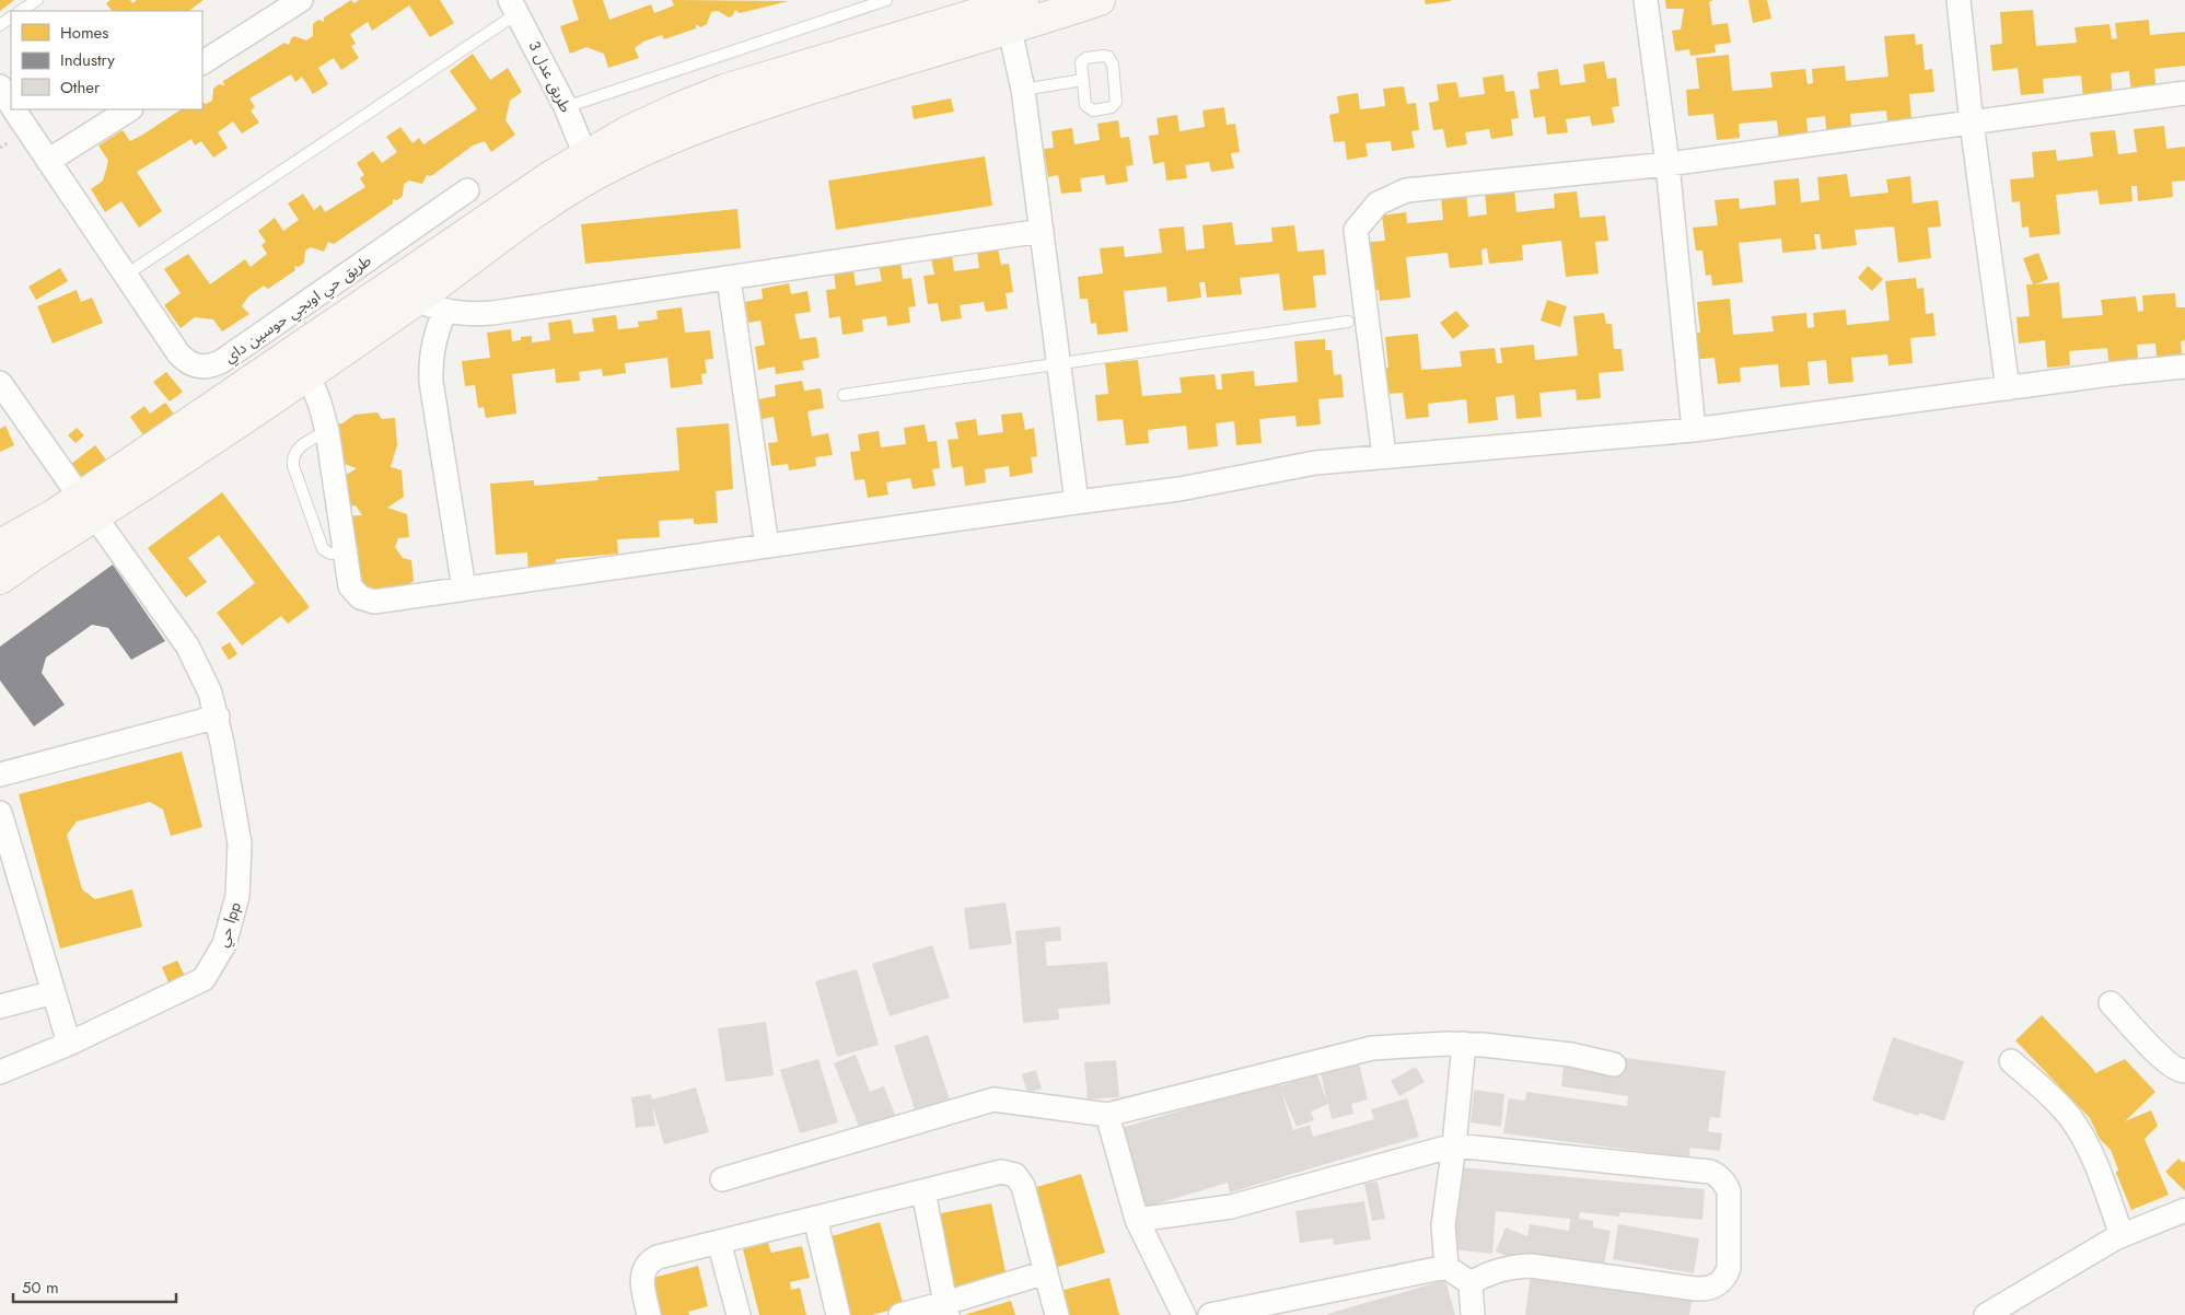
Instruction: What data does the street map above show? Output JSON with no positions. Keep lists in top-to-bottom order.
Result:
{
  "streets": {
    "street": ["طريق عدل 3", "طريق حي اوبجي حوسين داي", "حي lpp"]
  },
  "legend": ["Homes", "Industry", "Other"],
  "scale_bar": "50 m"
}
